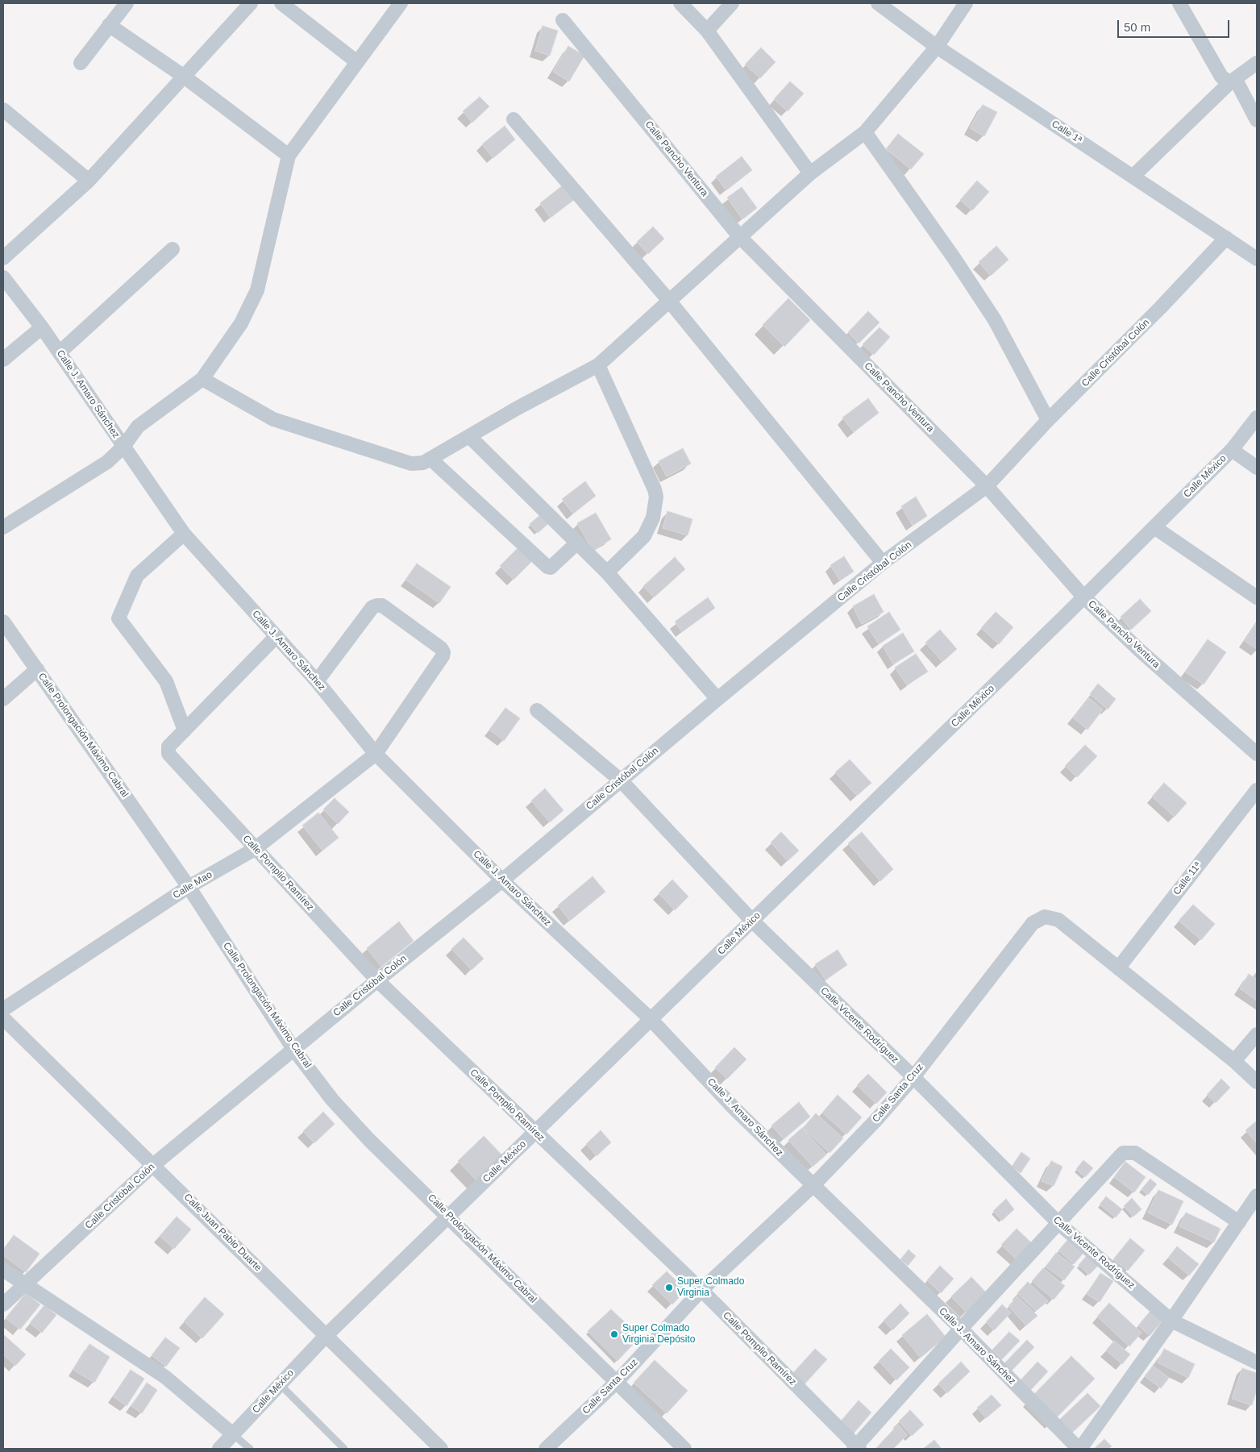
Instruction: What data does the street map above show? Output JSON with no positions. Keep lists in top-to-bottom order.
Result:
{
  "streets": {
    "street": [
      "Calle 1ª",
      "Calle Pancho Ventura",
      "Calle Cristóbal Colón",
      "Calle J. Amaro Sánchez",
      "Calle México",
      "Calle Prolongación Máximo Cabral",
      "Calle Pomplio Ramírez",
      "Calle 11ª",
      "Calle Mao",
      "Calle Vicente Rodríguez",
      "Calle Santa Cruz",
      "Calle Juan Pablo Duarte"
    ]
  },
  "crossings": [
    ["Calle 1ª", "Calle Cristóbal Colón"],
    ["Calle Pancho Ventura", "Calle Cristóbal Colón"],
    ["Calle Pancho Ventura", "Calle México"],
    ["Calle Cristóbal Colón", "Calle J. Amaro Sánchez"],
    ["Calle Cristóbal Colón", "Calle Prolongación Máximo Cabral"],
    ["Calle Cristóbal Colón", "Calle Pomplio Ramírez"],
    ["Calle Cristóbal Colón", "Calle Vicente Rodríguez"],
    ["Calle Cristóbal Colón", "Calle Juan Pablo Duarte"],
    ["Calle J. Amaro Sánchez", "Calle México"],
    ["Calle J. Amaro Sánchez", "Calle Mao"],
    ["Calle J. Amaro Sánchez", "Calle Santa Cruz"],
    ["Calle México", "Calle Prolongación Máximo Cabral"],
    ["Calle México", "Calle Pomplio Ramírez"],
    ["Calle México", "Calle Vicente Rodríguez"],
    ["Calle México", "Calle Juan Pablo Duarte"],
    ["Calle Prolongación Máximo Cabral", "Calle Mao"],
    ["Calle Prolongación Máximo Cabral", "Calle Santa Cruz"],
    ["Calle Pomplio Ramírez", "Calle Mao"],
    ["Calle Pomplio Ramírez", "Calle Santa Cruz"],
    ["Calle 11ª", "Calle Santa Cruz"],
    ["Calle Vicente Rodríguez", "Calle Santa Cruz"]
  ],
  "places": ["Super Colmado Virginia", "Super Colmado Virginia Depósito"],
  "scale_bar": "50 m"
}
